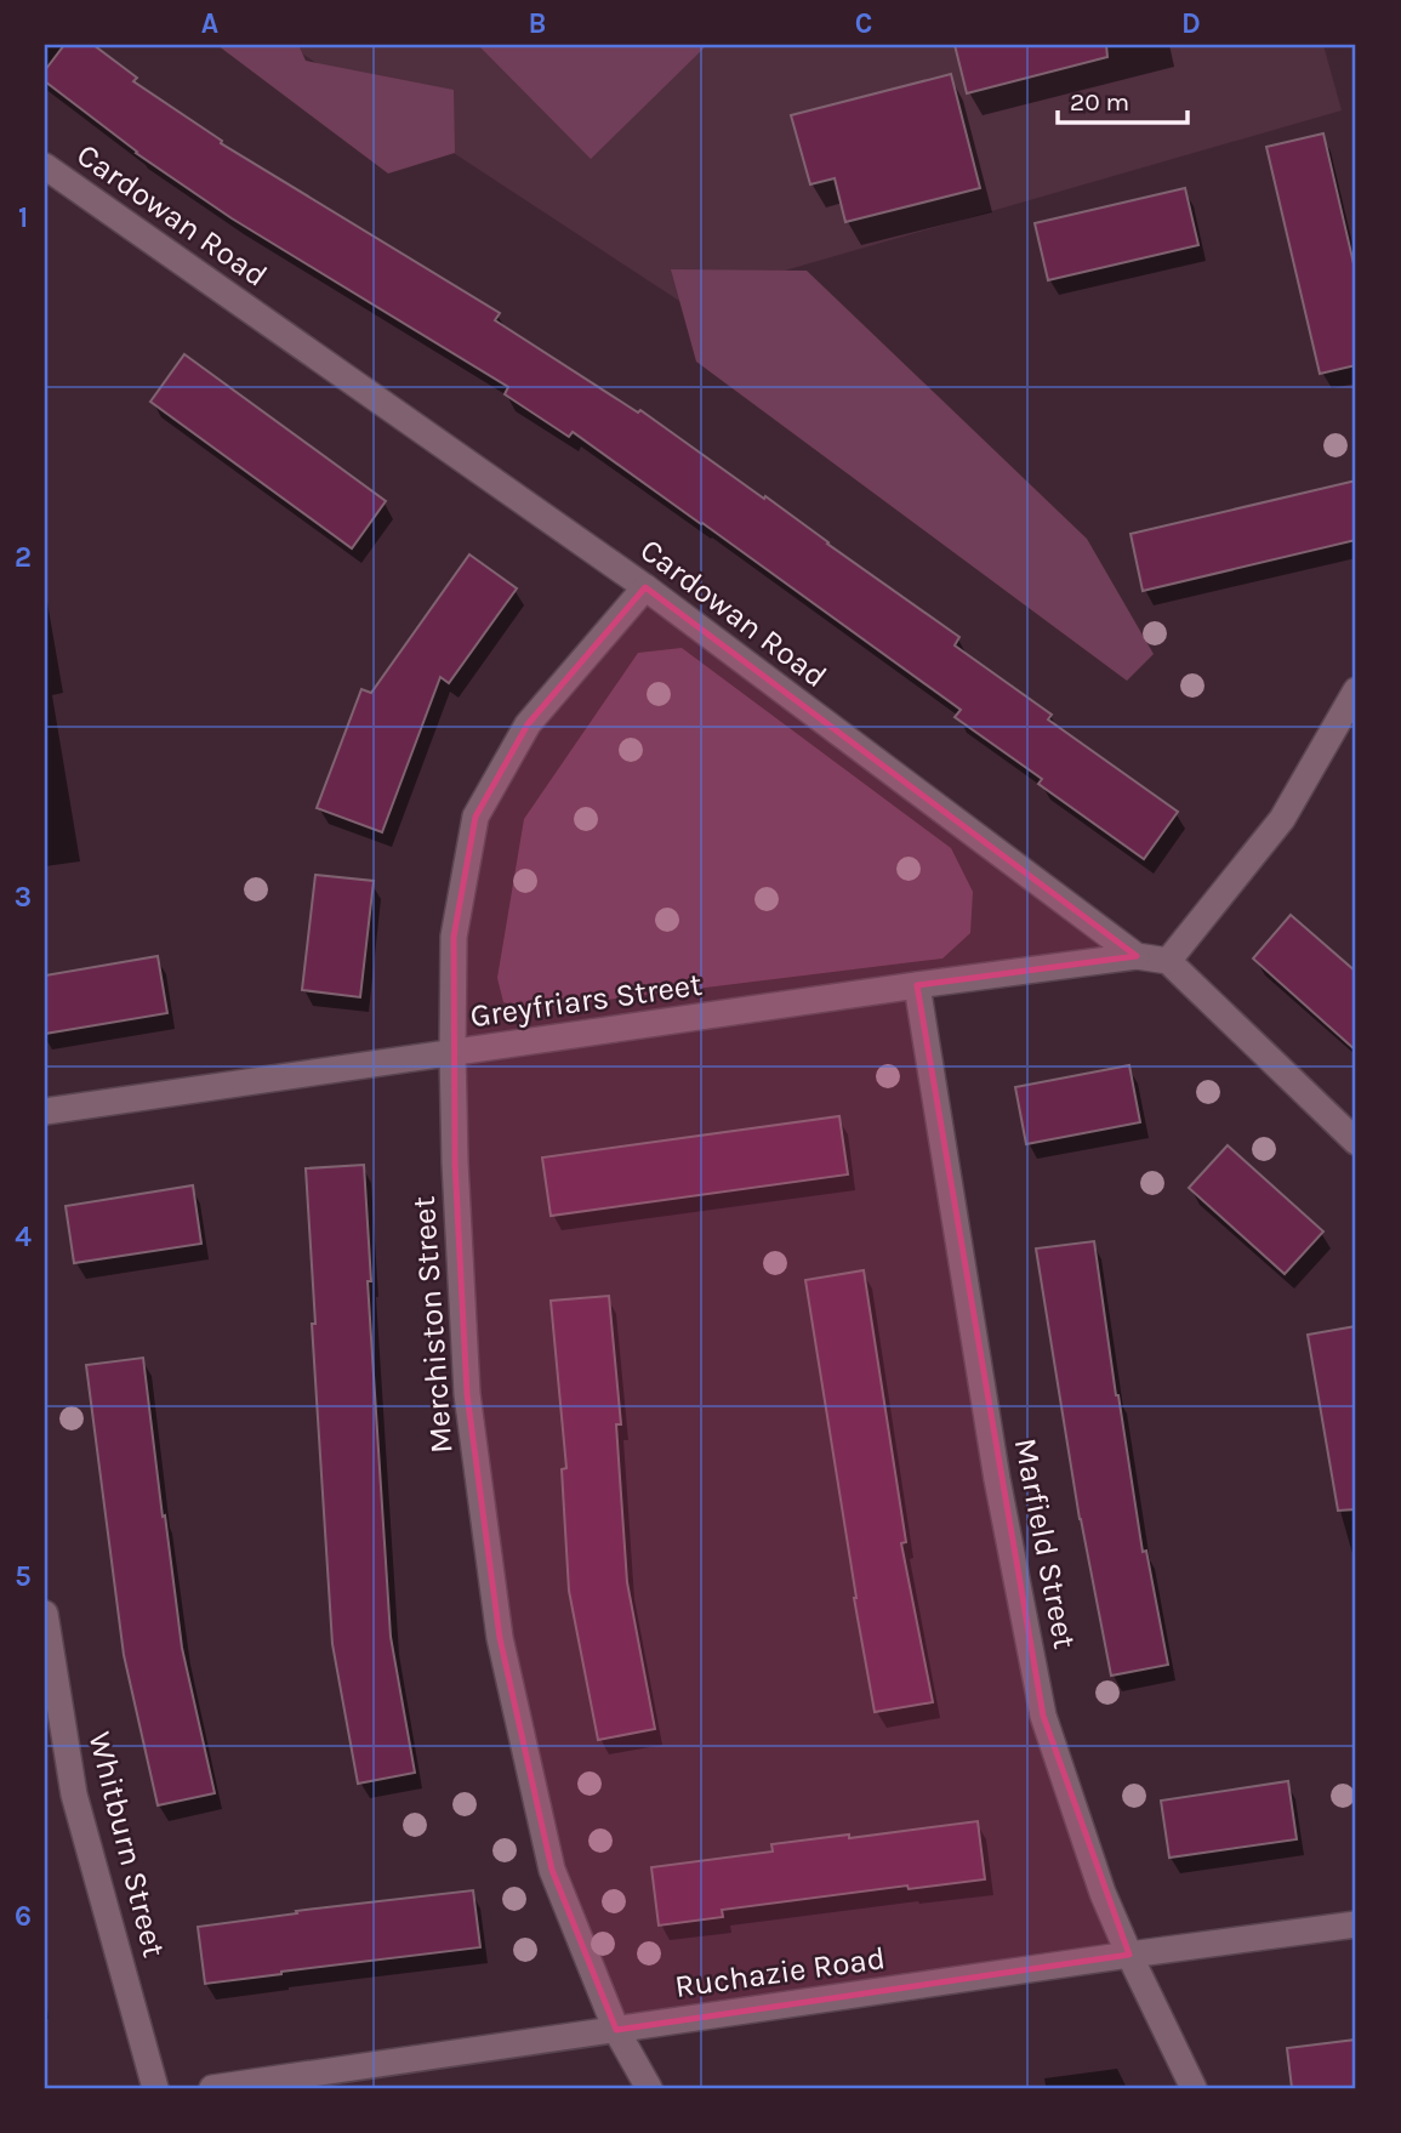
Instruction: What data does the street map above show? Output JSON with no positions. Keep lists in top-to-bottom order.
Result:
{
  "streets": {
    "street": [
      "Cardowan Road",
      "Greyfriars Street",
      "Merchiston Street",
      "Marfield Street",
      "Whitburn Street",
      "Ruchazie Road"
    ]
  },
  "crossings": [
    ["Cardowan Road", "Greyfriars Street"],
    ["Cardowan Road", "Merchiston Street"],
    ["Greyfriars Street", "Merchiston Street"],
    ["Greyfriars Street", "Marfield Street"],
    ["Merchiston Street", "Ruchazie Road"],
    ["Marfield Street", "Ruchazie Road"]
  ],
  "scale_bar": "20 m",
  "grid": {
    "columns": [
      "A",
      "B",
      "C",
      "D"
    ],
    "rows": [
      "1",
      "2",
      "3",
      "4",
      "5",
      "6"
    ]
  }
}
